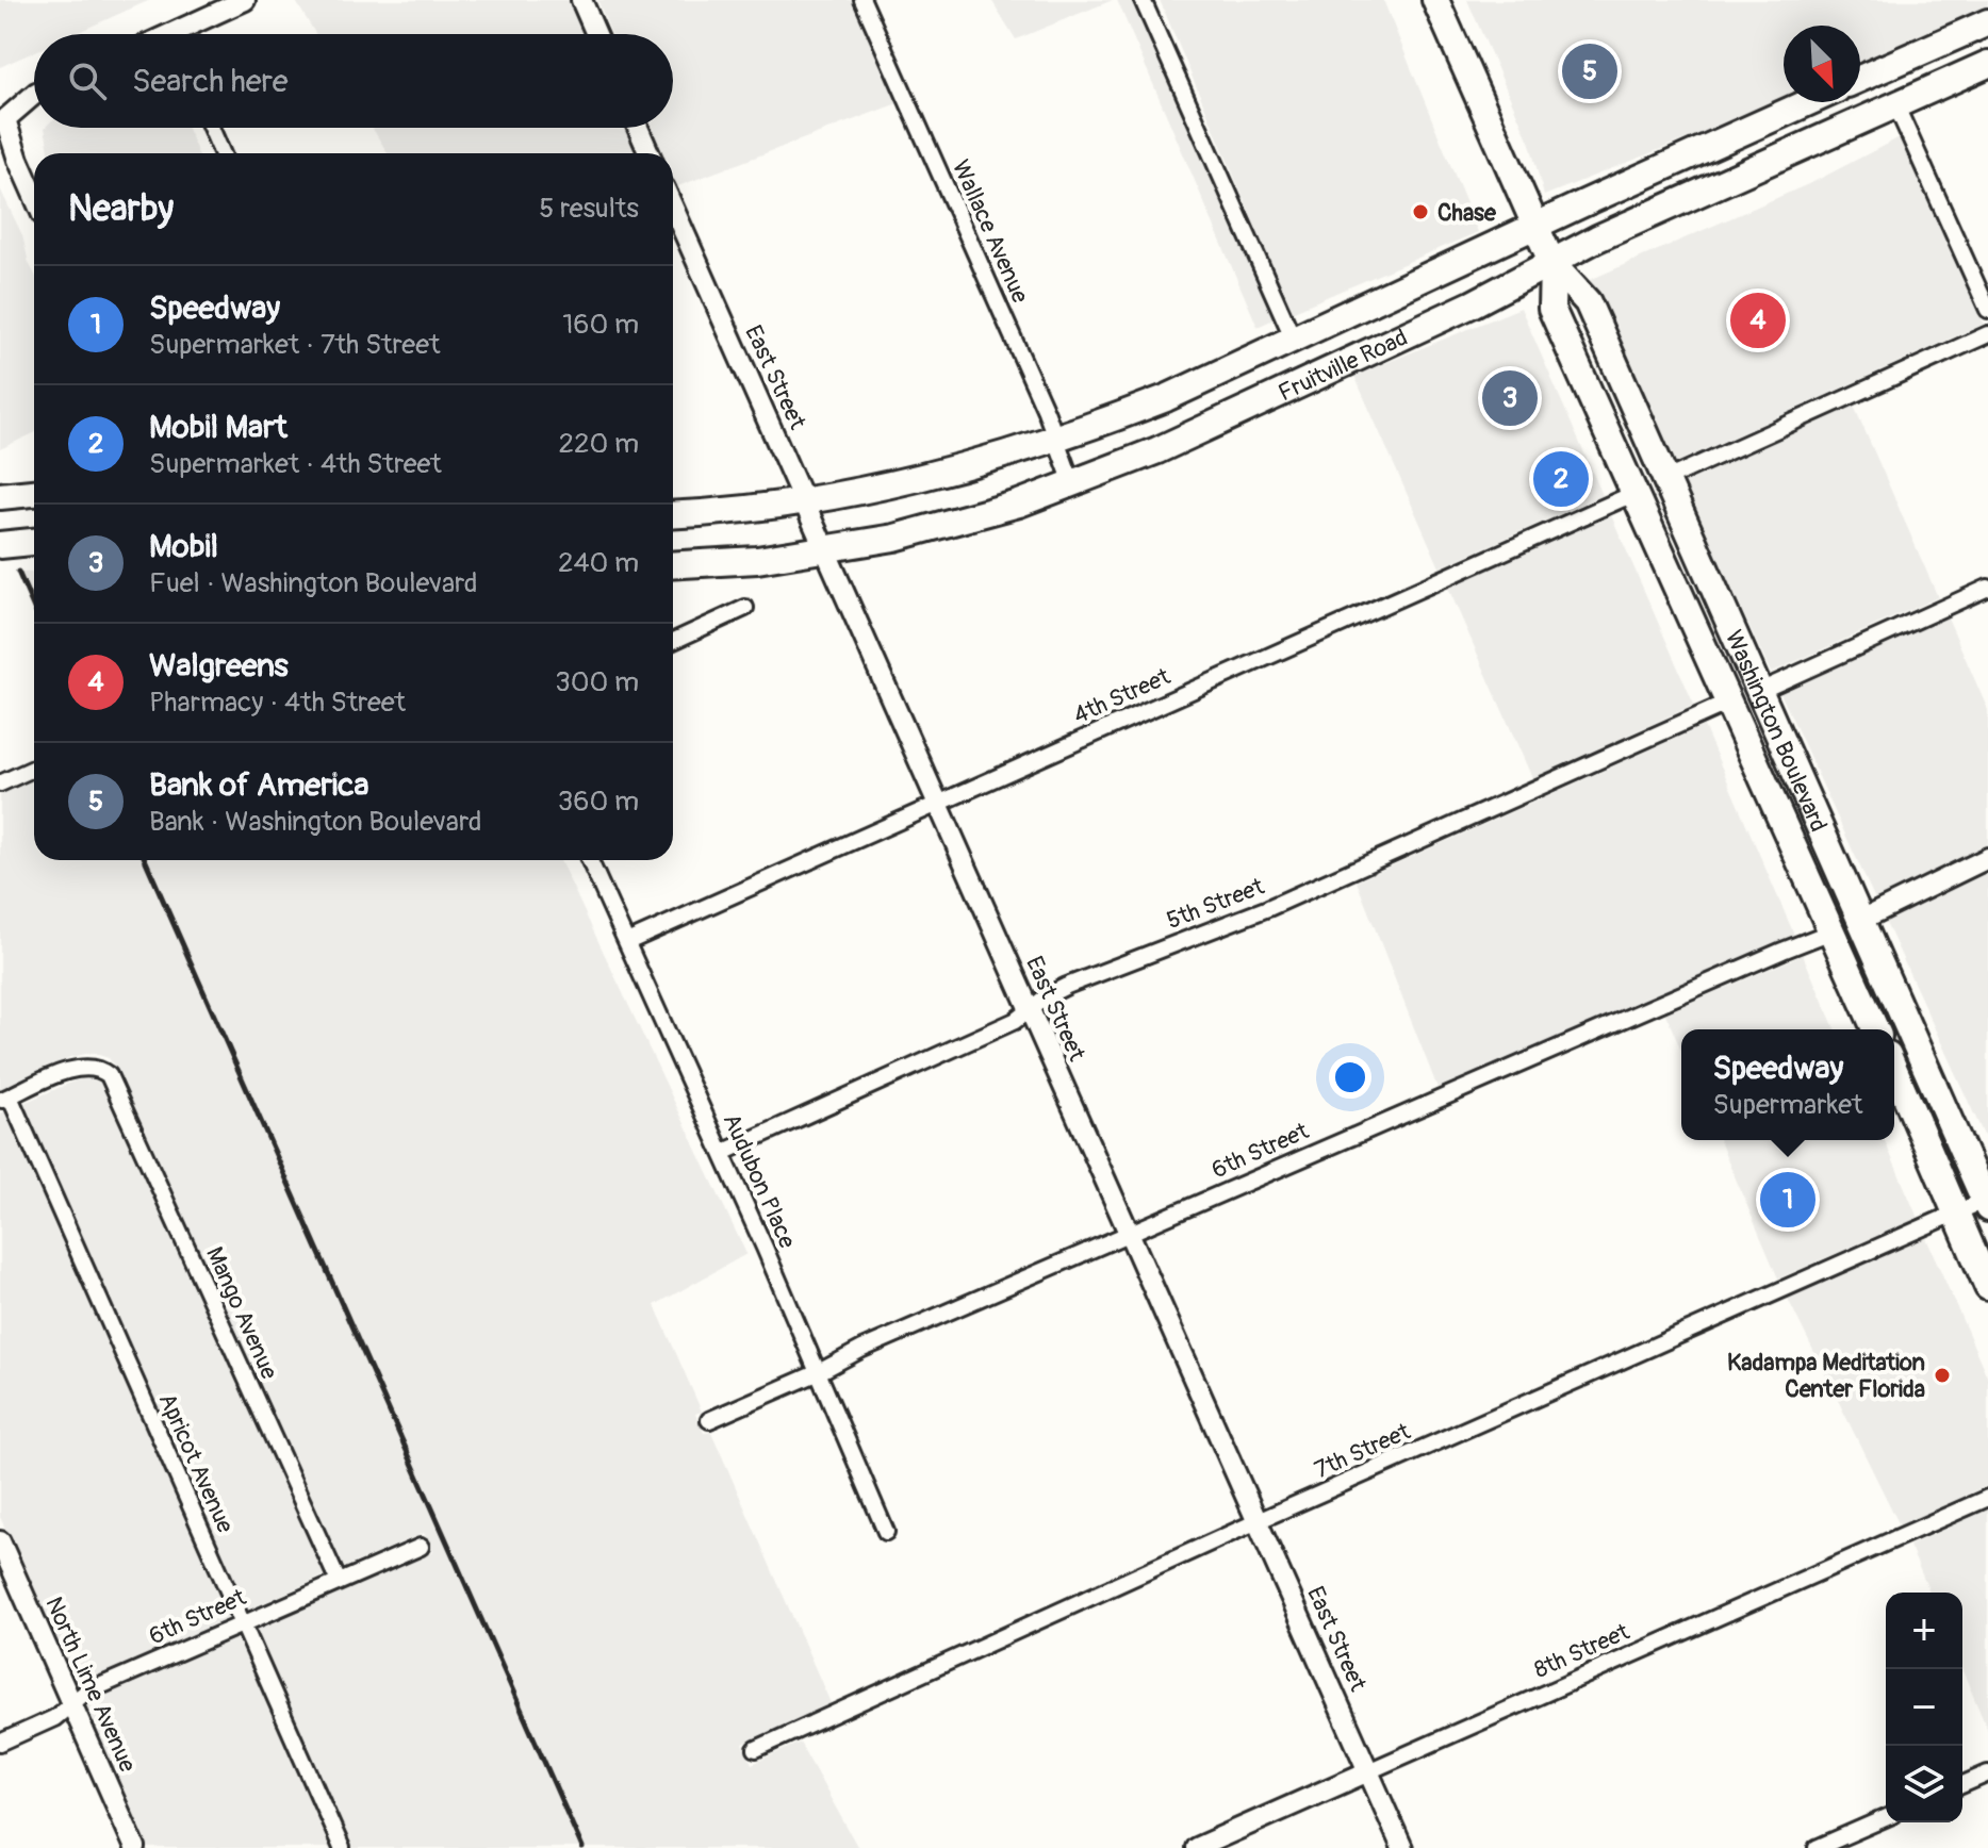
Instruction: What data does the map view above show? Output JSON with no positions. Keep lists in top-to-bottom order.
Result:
{
  "streets": {
    "main road": ["Fruitville Road", "Washington Boulevard"],
    "street": [
      "Wallace Avenue",
      "East Street",
      "4th Street",
      "5th Street",
      "6th Street",
      "Audubon Place",
      "Mango Avenue",
      "7th Street",
      "Apricot Avenue",
      "8th Street",
      "North Lime Avenue"
    ]
  },
  "crossings": [
    ["Wallace Avenue", "Fruitville Road"],
    ["Fruitville Road", "East Street"],
    ["Fruitville Road", "Washington Boulevard"],
    ["East Street", "4th Street"],
    ["East Street", "5th Street"],
    ["East Street", "6th Street"],
    ["East Street", "7th Street"],
    ["East Street", "8th Street"],
    ["4th Street", "Washington Boulevard"],
    ["4th Street", "Audubon Place"],
    ["Washington Boulevard", "5th Street"],
    ["Washington Boulevard", "6th Street"],
    ["Washington Boulevard", "7th Street"],
    ["5th Street", "Audubon Place"],
    ["6th Street", "Audubon Place"],
    ["6th Street", "Mango Avenue"],
    ["6th Street", "Apricot Avenue"],
    ["6th Street", "North Lime Avenue"],
    ["Mango Avenue", "Apricot Avenue"]
  ],
  "places": ["Chase", "Kadampa Meditation Center Florida"],
  "north": "bottom right",
  "page": {
    "search": "Search here",
    "pins": [
      "5",
      "4",
      "3",
      "2",
      "1"
    ],
    "heading": ["Nearby", "5 results"],
    "list": [
      {
        "mark": "1",
        "name": "Speedway",
        "note": "Supermarket · 7th Street",
        "value": "160 m"
      },
      {
        "mark": "2",
        "name": "Mobil Mart",
        "note": "Supermarket · 4th Street",
        "value": "220 m"
      },
      {
        "mark": "3",
        "name": "Mobil",
        "note": "Fuel · Washington Boulevard",
        "value": "240 m"
      },
      {
        "mark": "4",
        "name": "Walgreens",
        "note": "Pharmacy · 4th Street",
        "value": "300 m"
      },
      {
        "mark": "5",
        "name": "Bank of America",
        "note": "Bank · Washington Boulevard",
        "value": "360 m"
      }
    ],
    "popup": ["Speedway", "Supermarket"],
    "map_buttons": ["+", "−"]
  }
}
